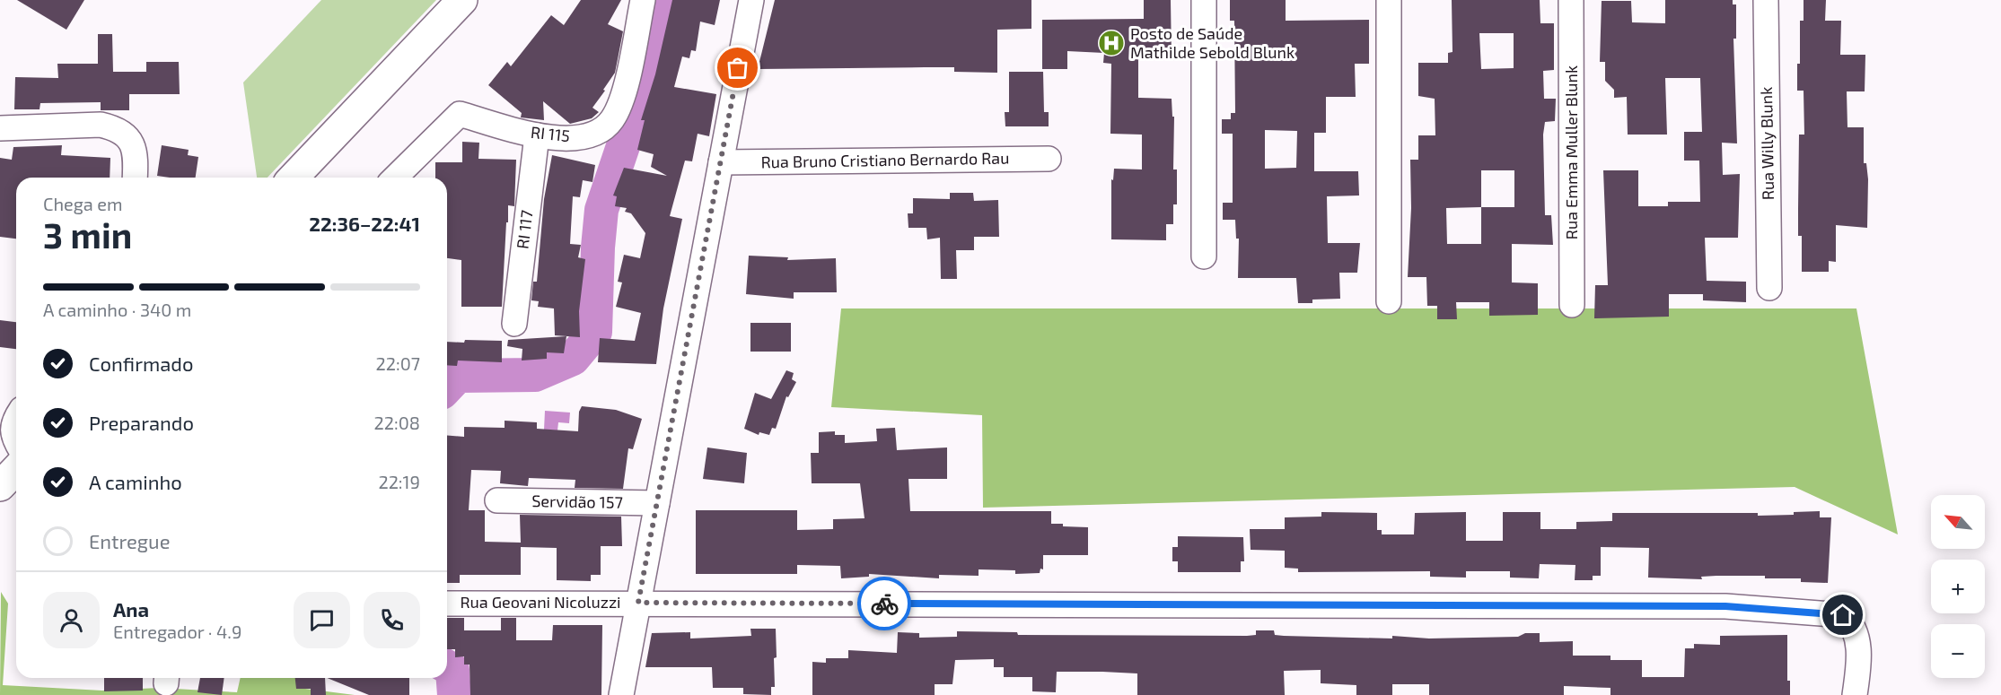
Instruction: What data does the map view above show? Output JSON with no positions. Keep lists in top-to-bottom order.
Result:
{
  "streets": {
    "street": [
      "RI 115",
      "Rua Willy Blunk",
      "Rua Emma Muller Blunk",
      "Rua Bruno Cristiano Bernardo Rau",
      "RI 117",
      "Servidão 157",
      "Rua Geovani Nicoluzzi"
    ]
  },
  "crossings": [
    ["RI 115", "RI 117"]
  ],
  "places": {
    "hospital": ["Posto de Saúde Mathilde Sebold Blunk"]
  },
  "north": "top left",
  "page": {
    "heading": ["3 min", "Chega em", "22:36–22:41"],
    "panel": ["Ana", "Entregador · 4.9"],
    "bar": "A caminho · 340 m",
    "list": [
      ["Confirmado", "22:07"],
      ["Preparando", "22:08"],
      ["A caminho", "22:19"],
      "Entregue"
    ],
    "map_buttons": ["+", "−"]
  }
}
